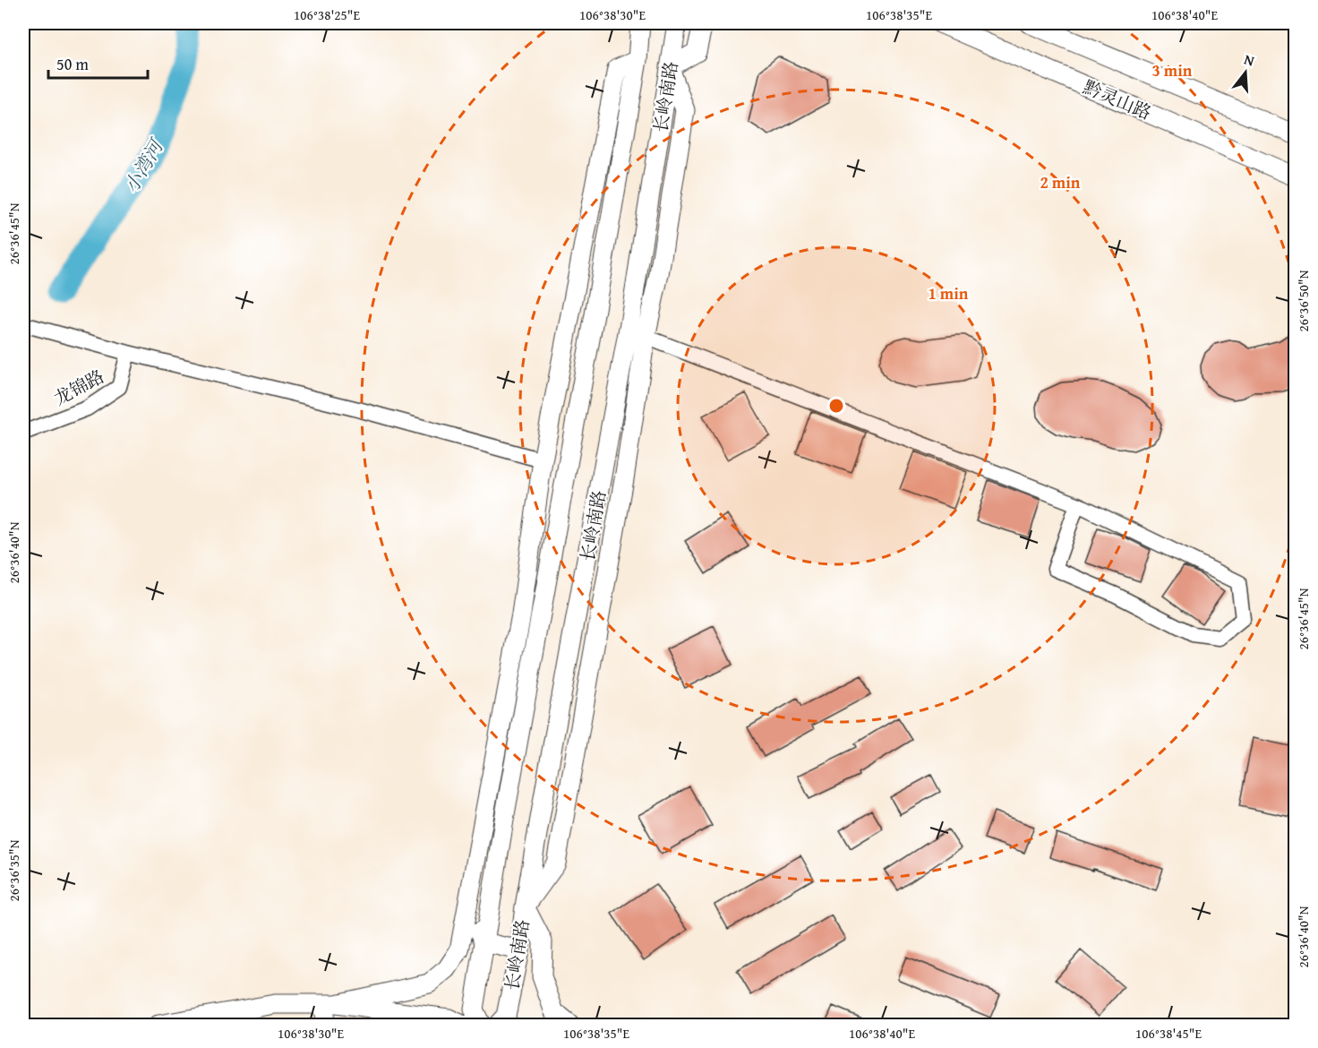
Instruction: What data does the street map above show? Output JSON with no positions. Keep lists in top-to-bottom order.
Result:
{
  "streets": {
    "main road": ["长岭南路", "黔灵山路"],
    "street": ["龙锦路"]
  },
  "water": ["小湾河"],
  "scale_bar": "50 m",
  "north": "top",
  "coordinates": [
    "106°38'25\"E",
    "106°38'30\"E",
    "106°38'35\"E",
    "106°38'40\"E",
    "26°36'45\"N",
    "26°36'50\"N",
    "26°36'40\"N",
    "26°36'35\"N",
    "106°38'45\"E"
  ],
  "rings": ["3 min", "2 min", "1 min"]
}
